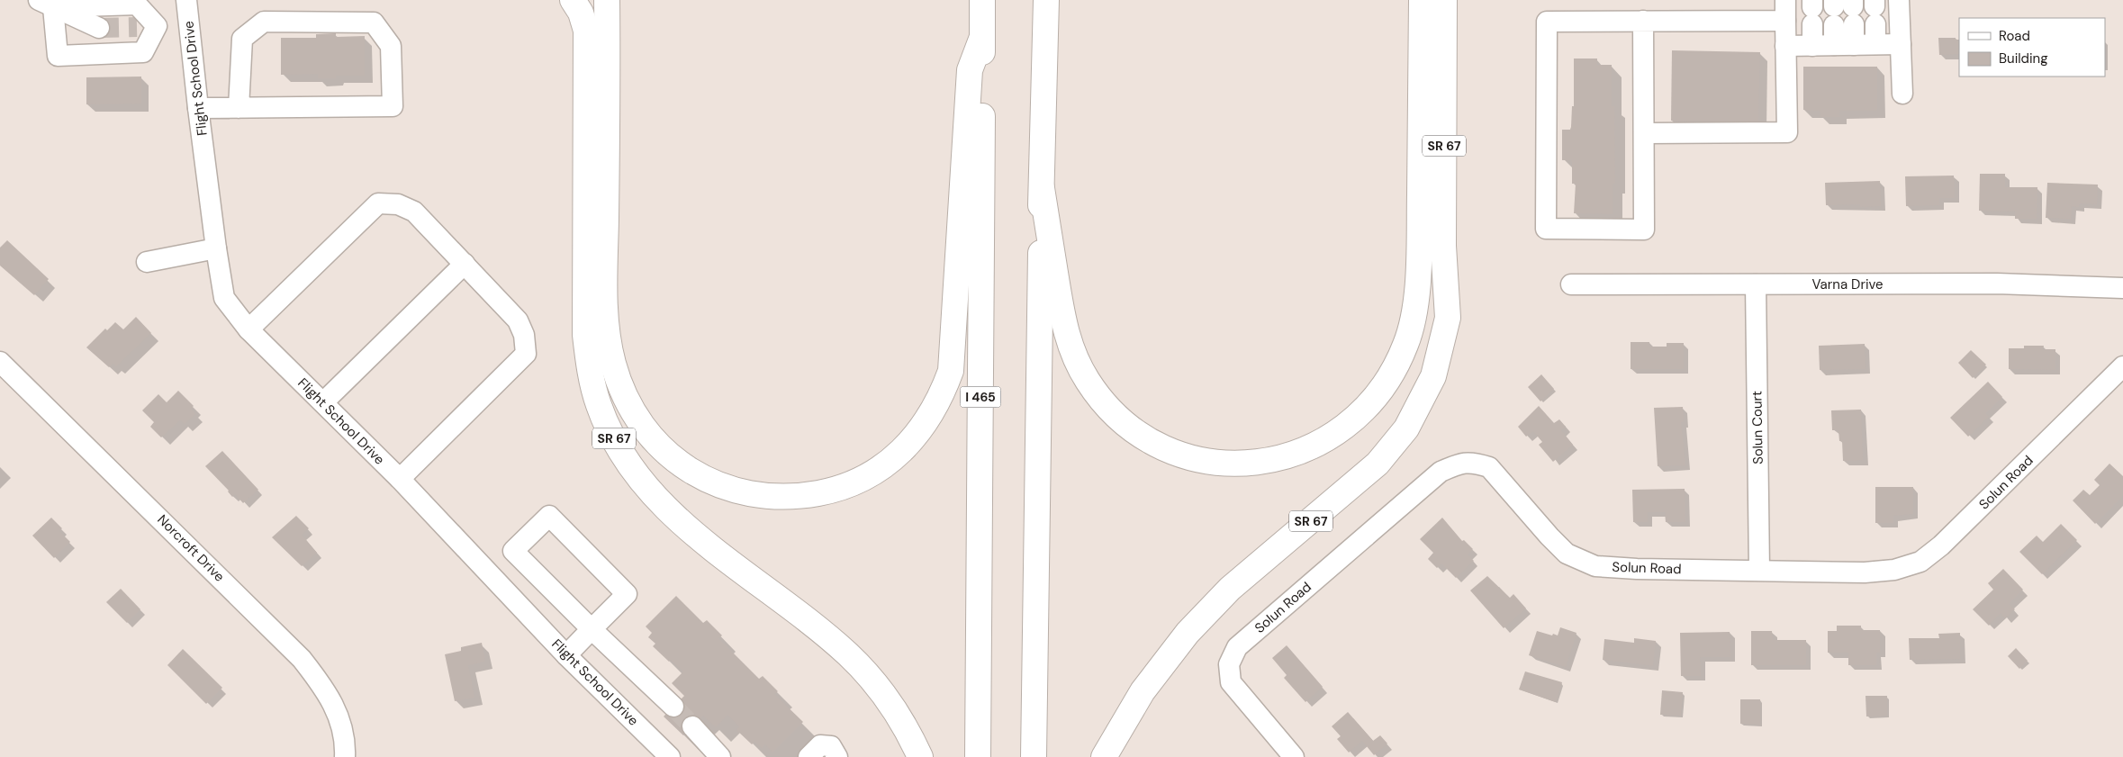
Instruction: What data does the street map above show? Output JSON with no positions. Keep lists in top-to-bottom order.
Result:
{
  "streets": {
    "highway": ["SR 67", "I 465"],
    "street": [
      "Flight School Drive",
      "Varna Drive",
      "Solun Court",
      "Solun Road",
      "Norcroft Drive"
    ]
  },
  "crossings": [
    ["Varna Drive", "Solun Court"],
    ["Solun Court", "Solun Road"]
  ],
  "legend": ["Road", "Building"]
}
